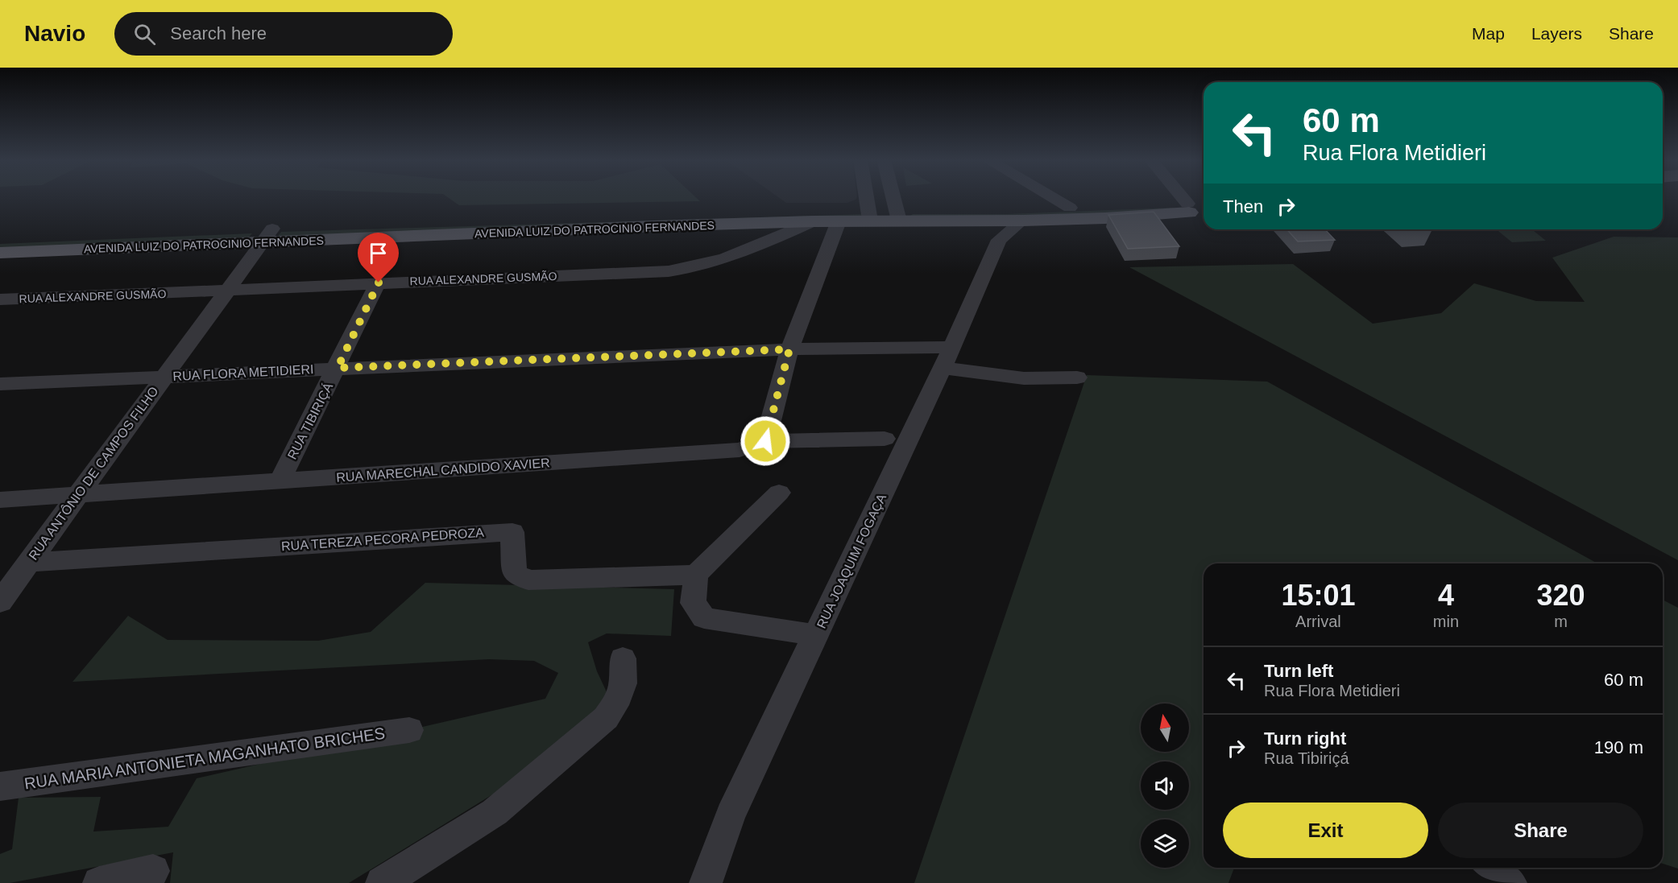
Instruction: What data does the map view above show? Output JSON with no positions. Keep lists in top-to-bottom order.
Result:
{
  "streets": {
    "main road": ["AVENIDA LUIZ DO PATROCINIO FERNANDES"],
    "street": [
      "RUA ALEXANDRE GUSMÃO",
      "RUA FLORA METIDIERI",
      "RUA TIBIRIÇÁ",
      "RUA MARECHAL CANDIDO XAVIER",
      "RUA ANTÔNIO DE CAMPOS FILHO",
      "RUA TEREZA PECORA PEDROZA",
      "RUA JOAQUIM FOGAÇA",
      "RUA MARIA ANTONIETA MAGANHATO BRICHES"
    ]
  },
  "crossings": [
    ["AVENIDA LUIZ DO PATROCINIO FERNANDES", "RUA ALEXANDRE GUSMÃO"],
    ["AVENIDA LUIZ DO PATROCINIO FERNANDES", "RUA ANTÔNIO DE CAMPOS FILHO"],
    ["AVENIDA LUIZ DO PATROCINIO FERNANDES", "RUA JOAQUIM FOGAÇA"],
    ["RUA ALEXANDRE GUSMÃO", "RUA TIBIRIÇÁ"],
    ["RUA ALEXANDRE GUSMÃO", "RUA ANTÔNIO DE CAMPOS FILHO"],
    ["RUA FLORA METIDIERI", "RUA TIBIRIÇÁ"],
    ["RUA FLORA METIDIERI", "RUA ANTÔNIO DE CAMPOS FILHO"],
    ["RUA FLORA METIDIERI", "RUA JOAQUIM FOGAÇA"],
    ["RUA TIBIRIÇÁ", "RUA MARECHAL CANDIDO XAVIER"],
    ["RUA MARECHAL CANDIDO XAVIER", "RUA ANTÔNIO DE CAMPOS FILHO"],
    ["RUA ANTÔNIO DE CAMPOS FILHO", "RUA TEREZA PECORA PEDROZA"]
  ],
  "north": "top",
  "page": {
    "header": "Navio",
    "search": "Search here",
    "nav": ["Map", "Layers", "Share"],
    "turn": ["60 m", "Rua Flora Metidieri"],
    "then": "Then",
    "eta": [
      "15:01",
      "Arrival",
      "4",
      "min",
      "320",
      "m"
    ],
    "list": [
      {
        "name": "Turn left",
        "note": "Rua Flora Metidieri",
        "value": "60 m"
      },
      {
        "name": "Turn right",
        "note": "Rua Tibiriçá",
        "value": "190 m"
      }
    ],
    "buttons": ["Exit", "Share"]
  }
}
